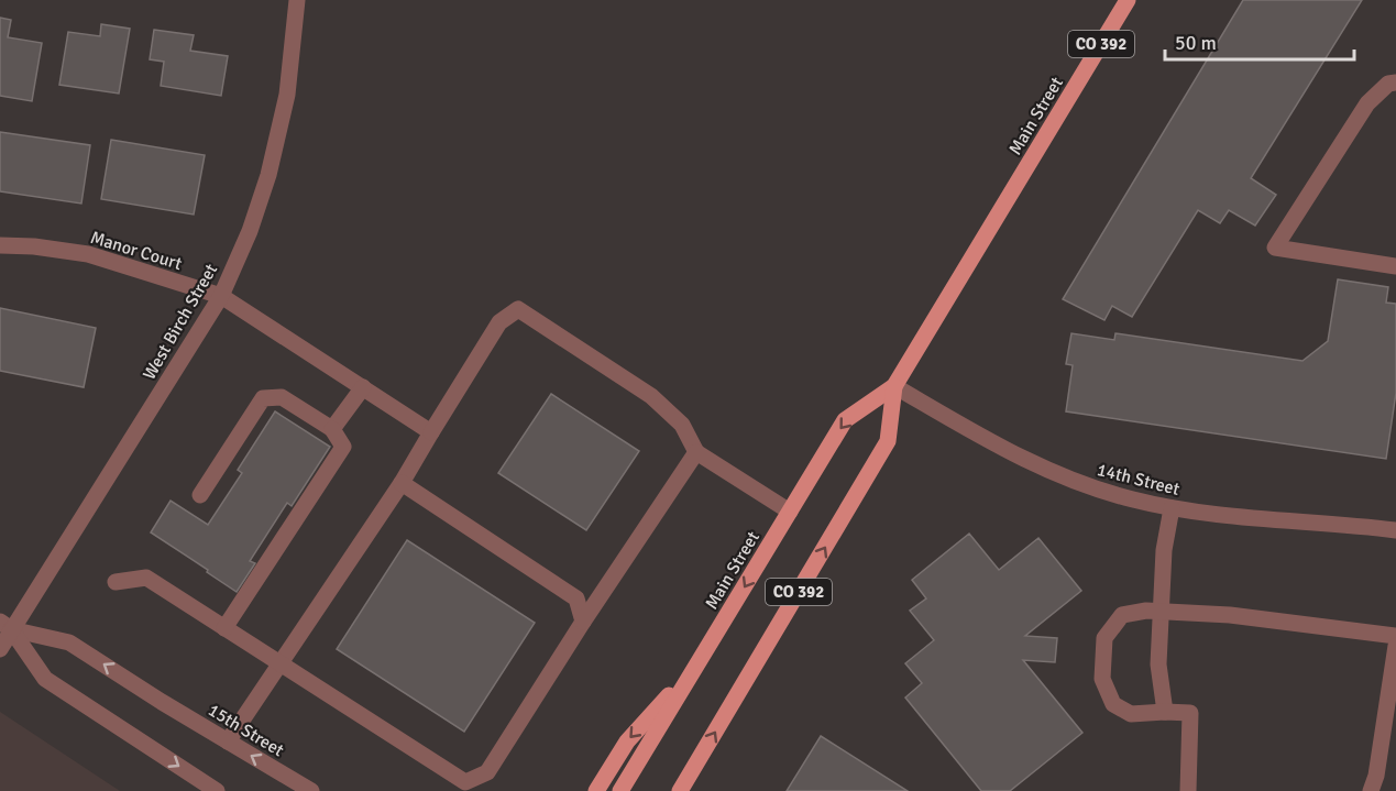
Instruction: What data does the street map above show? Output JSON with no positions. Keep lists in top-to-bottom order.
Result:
{
  "streets": {
    "main road": ["CO 392", "Main Street"],
    "street": [
      "Manor Court",
      "West Birch Street",
      "14th Street",
      "15th Street"
    ]
  },
  "crossings": [
    ["Main Street", "14th Street"],
    ["Manor Court", "West Birch Street"],
    ["West Birch Street", "15th Street"]
  ],
  "scale_bar": "50 m"
}
